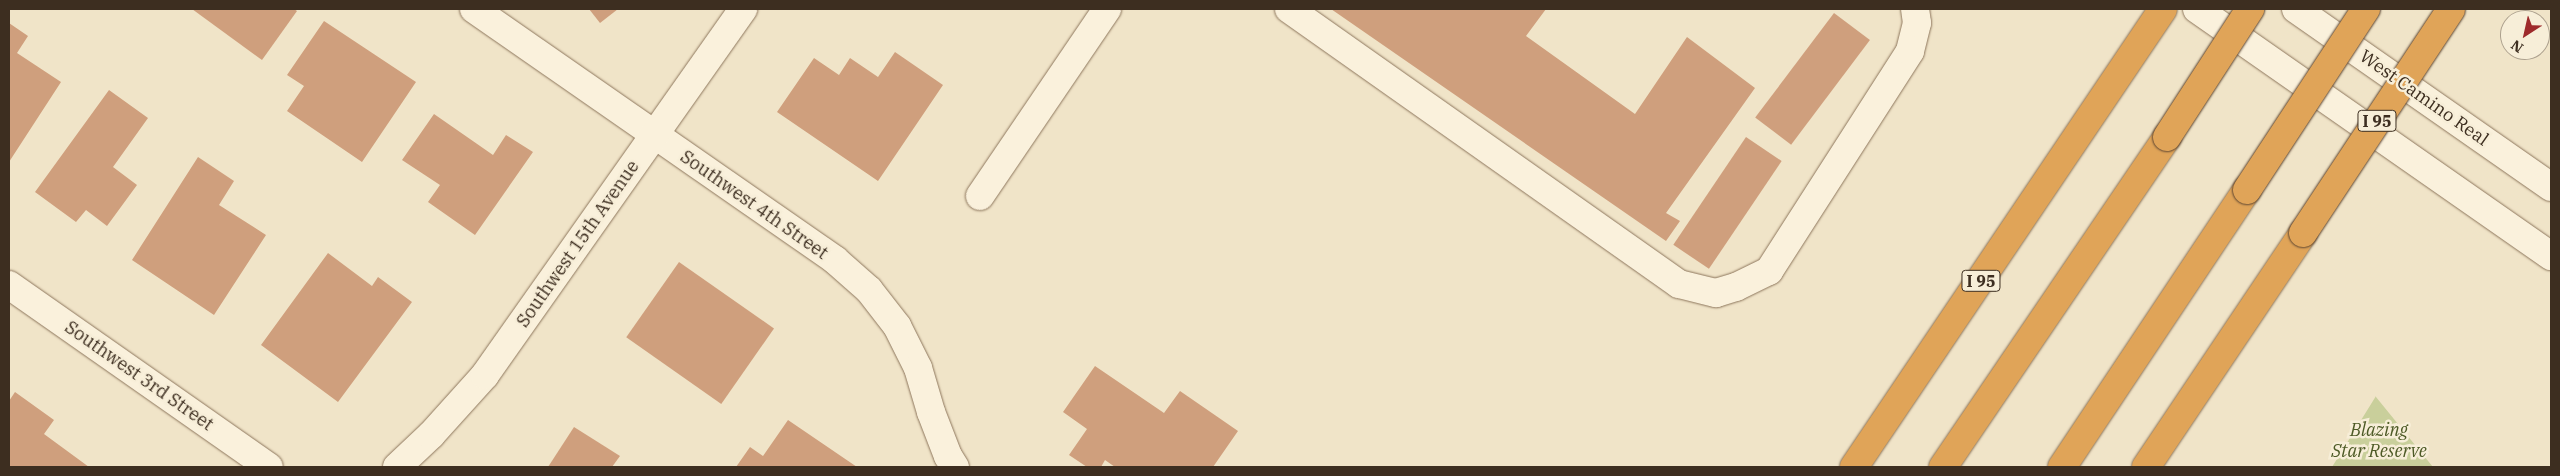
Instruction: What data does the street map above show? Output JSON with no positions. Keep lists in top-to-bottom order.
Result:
{
  "streets": {
    "highway": ["I 95"],
    "street": [
      "West Camino Real",
      "Southwest 4th Street",
      "Southwest 15th Avenue",
      "Southwest 3rd Street"
    ]
  },
  "crossings": [
    ["Southwest 4th Street", "Southwest 15th Avenue"]
  ],
  "parks": ["Blazing Star Reserve"],
  "north": "bottom left"
}
